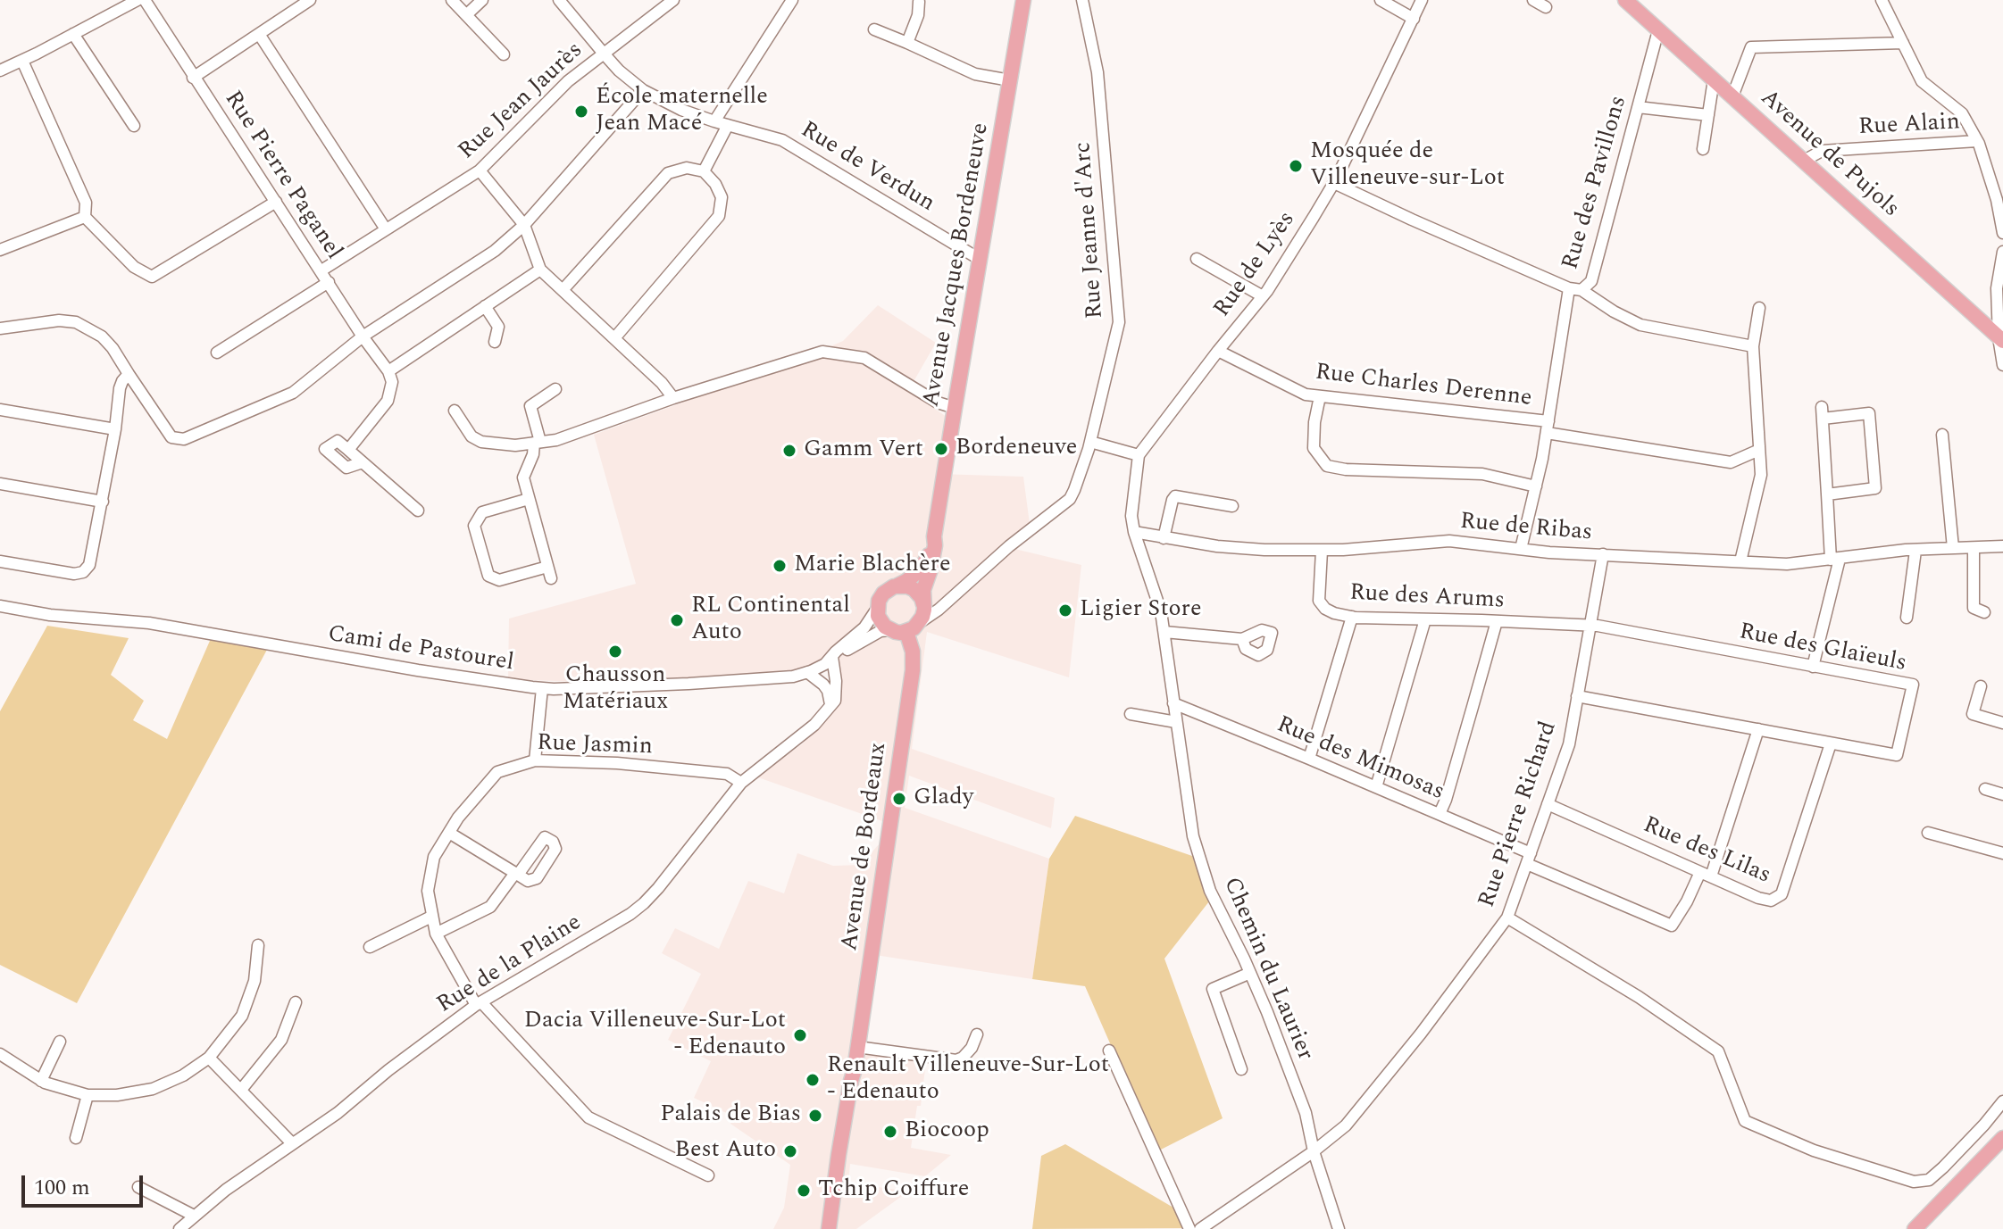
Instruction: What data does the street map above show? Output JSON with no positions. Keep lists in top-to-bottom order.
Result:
{
  "streets": {
    "main road": ["Avenue de Pujols", "Avenue Jacques Bordeneuve", "Avenue de Bordeaux"],
    "street": [
      "Rue Jean Jaurès",
      "Rue Alain",
      "Rue de Verdun",
      "Rue Pierre Paganel",
      "Rue des Pavillons",
      "Rue Jeanne d'Arc",
      "Rue de Lyès",
      "Rue Charles Derenne",
      "Rue de Ribas",
      "Rue des Arums",
      "Rue des Glaïeuls",
      "Cami de Pastourel",
      "Rue Jasmin",
      "Rue des Mimosas",
      "Rue Pierre Richard",
      "Rue des Lilas",
      "Rue de la Plaine",
      "Chemin du Laurier"
    ]
  },
  "crossings": [
    ["Rue Jean Jaurès", "Rue de Verdun"],
    ["Rue Jean Jaurès", "Rue Pierre Paganel"],
    ["Rue Alain", "Avenue de Pujols"],
    ["Avenue de Pujols", "Rue des Pavillons"],
    ["Rue de Verdun", "Avenue Jacques Bordeneuve"],
    ["Rue des Pavillons", "Rue de Lyès"],
    ["Rue Jeanne d'Arc", "Avenue Jacques Bordeneuve"],
    ["Rue Jeanne d'Arc", "Cami de Pastourel"],
    ["Rue Jeanne d'Arc", "Avenue de Bordeaux"],
    ["Avenue Jacques Bordeneuve", "Cami de Pastourel"],
    ["Avenue Jacques Bordeneuve", "Avenue de Bordeaux"],
    ["Rue de Lyès", "Rue Charles Derenne"],
    ["Rue de Lyès", "Chemin du Laurier"],
    ["Rue de Ribas", "Rue des Arums"],
    ["Rue de Ribas", "Rue Pierre Richard"],
    ["Rue de Ribas", "Chemin du Laurier"],
    ["Rue des Arums", "Rue des Glaïeuls"],
    ["Rue des Arums", "Rue Pierre Richard"],
    ["Rue des Glaïeuls", "Rue des Mimosas"],
    ["Rue des Glaïeuls", "Rue Pierre Richard"],
    ["Rue des Glaïeuls", "Rue des Lilas"],
    ["Cami de Pastourel", "Avenue de Bordeaux"],
    ["Rue Jasmin", "Rue de la Plaine"],
    ["Rue des Mimosas", "Rue Pierre Richard"],
    ["Rue des Mimosas", "Rue des Lilas"],
    ["Rue des Mimosas", "Chemin du Laurier"],
    ["Rue Pierre Richard", "Rue des Lilas"],
    ["Rue Pierre Richard", "Chemin du Laurier"]
  ],
  "places": [
    "École maternelle Jean Macé",
    "Mosquée de Villeneuve-sur-Lot",
    "Bordeneuve",
    "Gamm Vert",
    "Marie Blachère",
    "Ligier Store",
    "RL Continental Auto",
    "Chausson Matériaux",
    "Glady",
    "Dacia Villeneuve-Sur-Lot - Edenauto",
    "Renault Villeneuve-Sur-Lot - Edenauto",
    "Palais de Bias",
    "Biocoop",
    "Best Auto",
    "Tchip Coiffure"
  ],
  "scale_bar": "100 m"
}
